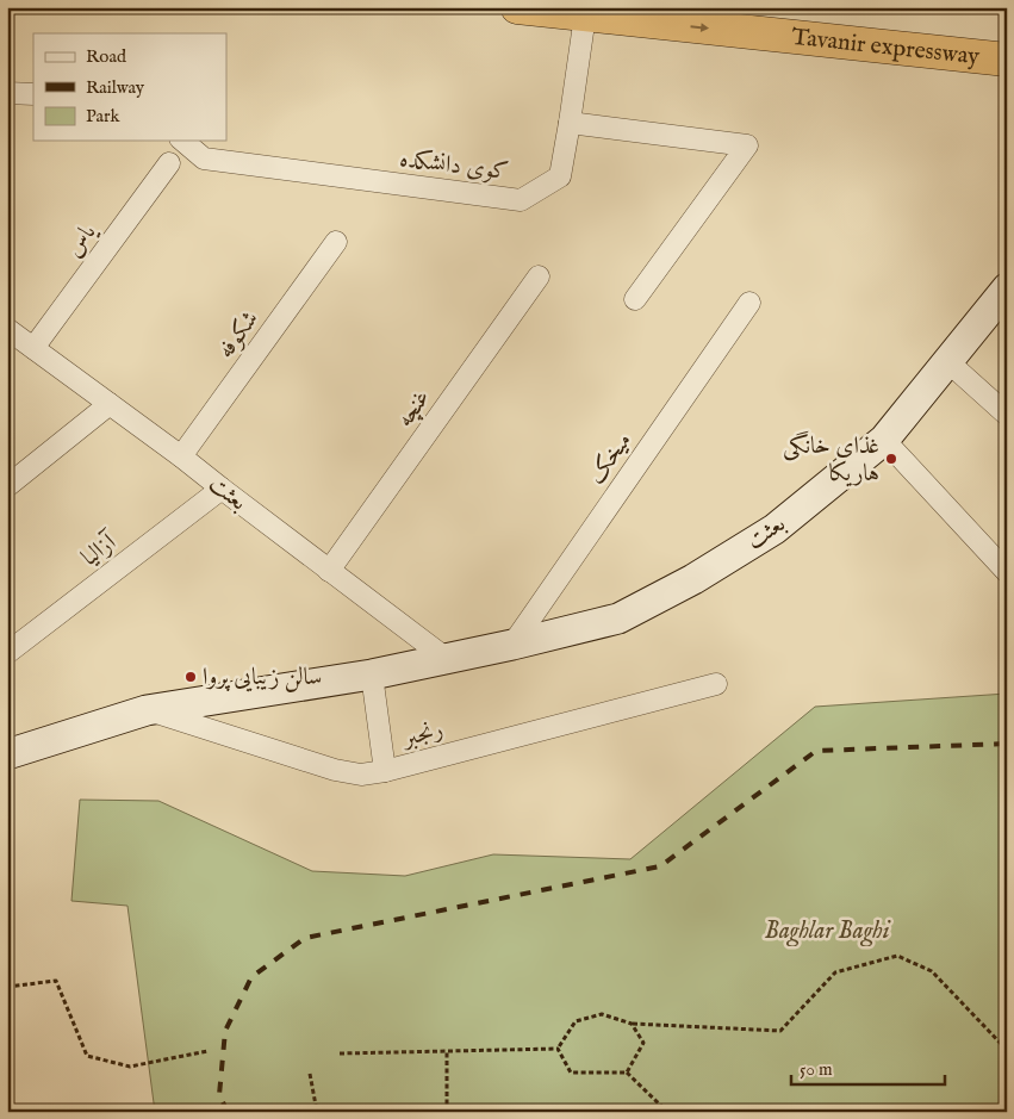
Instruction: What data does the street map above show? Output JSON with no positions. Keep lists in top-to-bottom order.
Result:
{
  "streets": {
    "highway": ["Tavanir expressway"],
    "main road": ["بعثت"],
    "street": [
      "کوی دانشکده",
      "یاس",
      "شکوفه",
      "غنچه",
      "میخک",
      "آزالیا",
      "رنجبر"
    ]
  },
  "crossings": [
    ["Tavanir expressway", "کوی دانشکده"],
    ["یاس", "بعثت"],
    ["شکوفه", "بعثت"],
    ["غنچه", "بعثت"],
    ["میخک", "بعثت"],
    ["بعثت", "آزالیا"],
    ["بعثت", "رنجبر"]
  ],
  "one_way": ["Tavanir expressway"],
  "parks": ["Baghlar Baghi"],
  "places": ["غذای خانگی هاریکا", "سالن زيبايى پروا"],
  "legend": ["Road", "Railway", "Park"],
  "scale_bar": "50 m"
}
